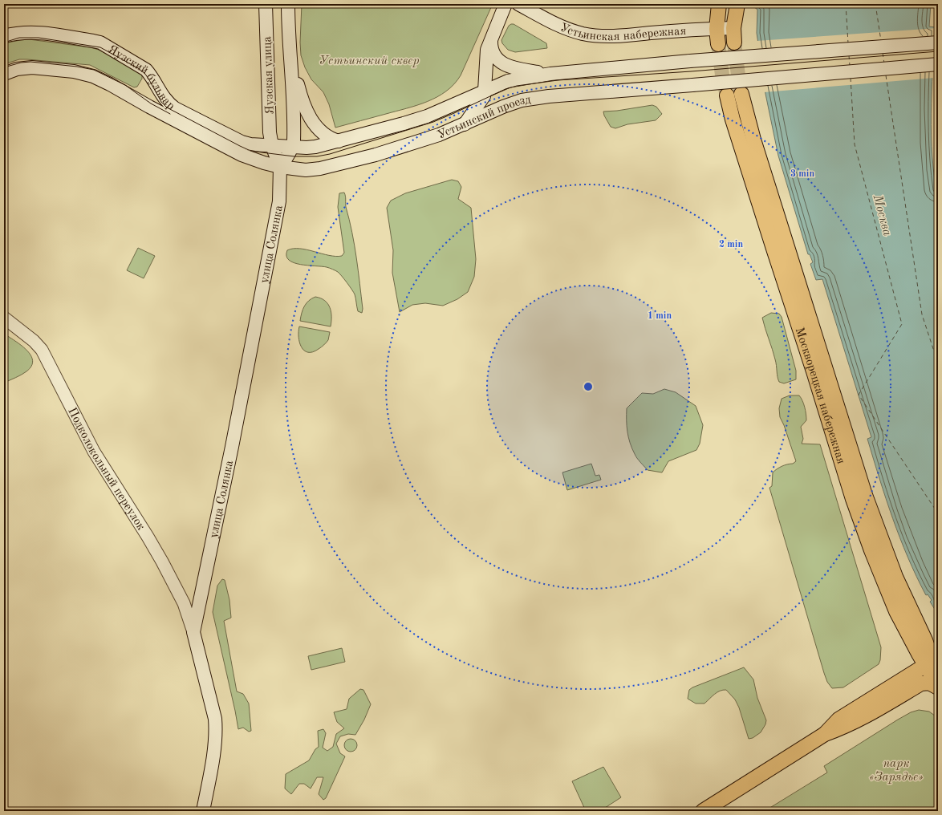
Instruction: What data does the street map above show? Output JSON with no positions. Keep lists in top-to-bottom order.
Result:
{
  "streets": {
    "main road": [
      "Устьинская набережная",
      "Яузская улица",
      "Яузский бульвар",
      "Устьинский проезд",
      "улица Солянка",
      "Москворецкая набережная"
    ],
    "street": ["Подколокольный переулок"]
  },
  "crossings": [
    ["Яузская улица", "Яузский бульвар"],
    ["Яузская улица", "Устьинский проезд"],
    ["Яузская улица", "улица Солянка"],
    ["Яузский бульвар", "Устьинский проезд"],
    ["Яузский бульвар", "улица Солянка"],
    ["Устьинский проезд", "улица Солянка"],
    ["улица Солянка", "Подколокольный переулок"]
  ],
  "water": ["Москва"],
  "parks": ["Устьинский сквер", "парк «Зарядье»"],
  "rings": ["3 min", "2 min", "1 min"]
}
